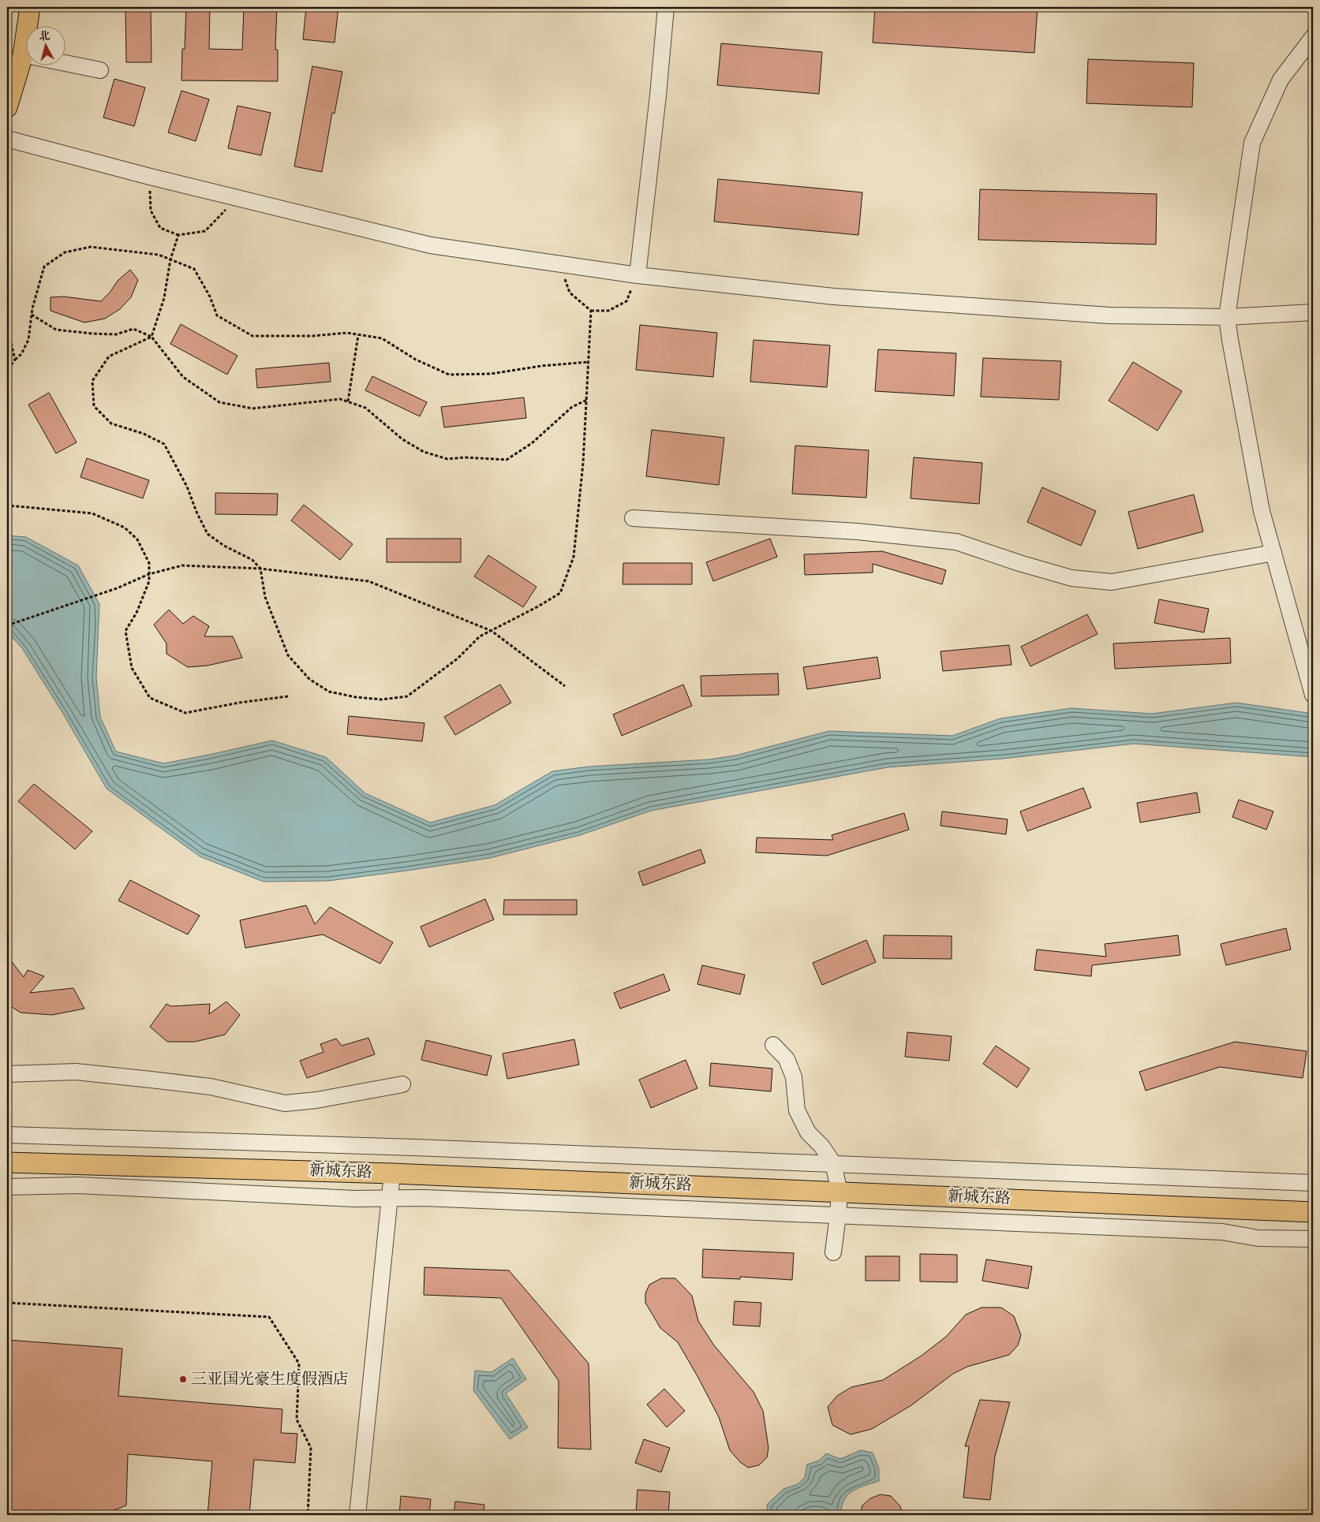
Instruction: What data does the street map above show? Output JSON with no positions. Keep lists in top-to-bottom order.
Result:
{
  "streets": {
    "main road": ["新城东路"]
  },
  "places": ["三亚国光豪生度假酒店"],
  "north": "top"
}
